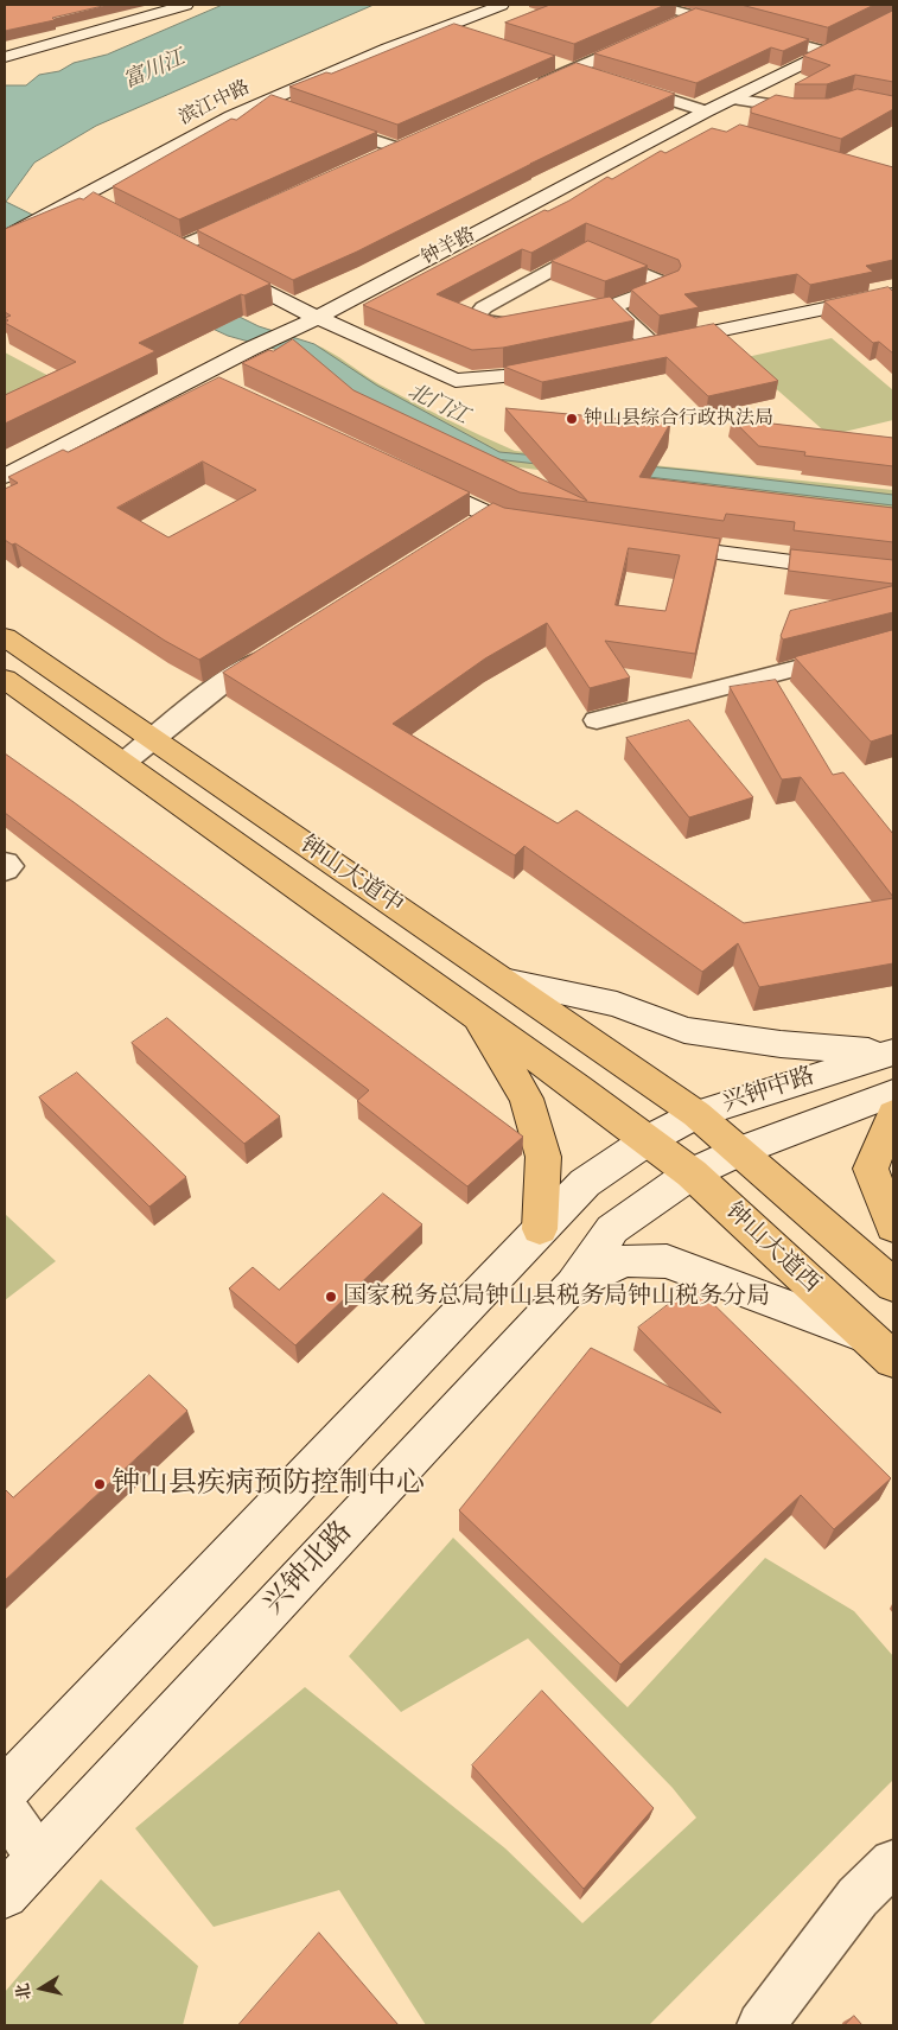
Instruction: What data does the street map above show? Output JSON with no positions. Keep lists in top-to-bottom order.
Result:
{
  "streets": {
    "highway": ["钟山大道中", "钟山大道西"],
    "street": [
      "滨江中路",
      "钟羊路",
      "兴钟中路",
      "兴钟北路"
    ]
  },
  "crossings": [
    ["钟山大道中", "兴钟中路"],
    ["钟山大道中", "钟山大道西"],
    ["兴钟中路", "钟山大道西"],
    ["兴钟中路", "兴钟北路"],
    ["钟山大道西", "兴钟北路"]
  ],
  "water": ["富川江", "北门江"],
  "places": ["钟山县综合行政执法局", "国家税务总局钟山县税务局钟山税务分局", "钟山县疾病预防控制中心"],
  "north": "left"
}
